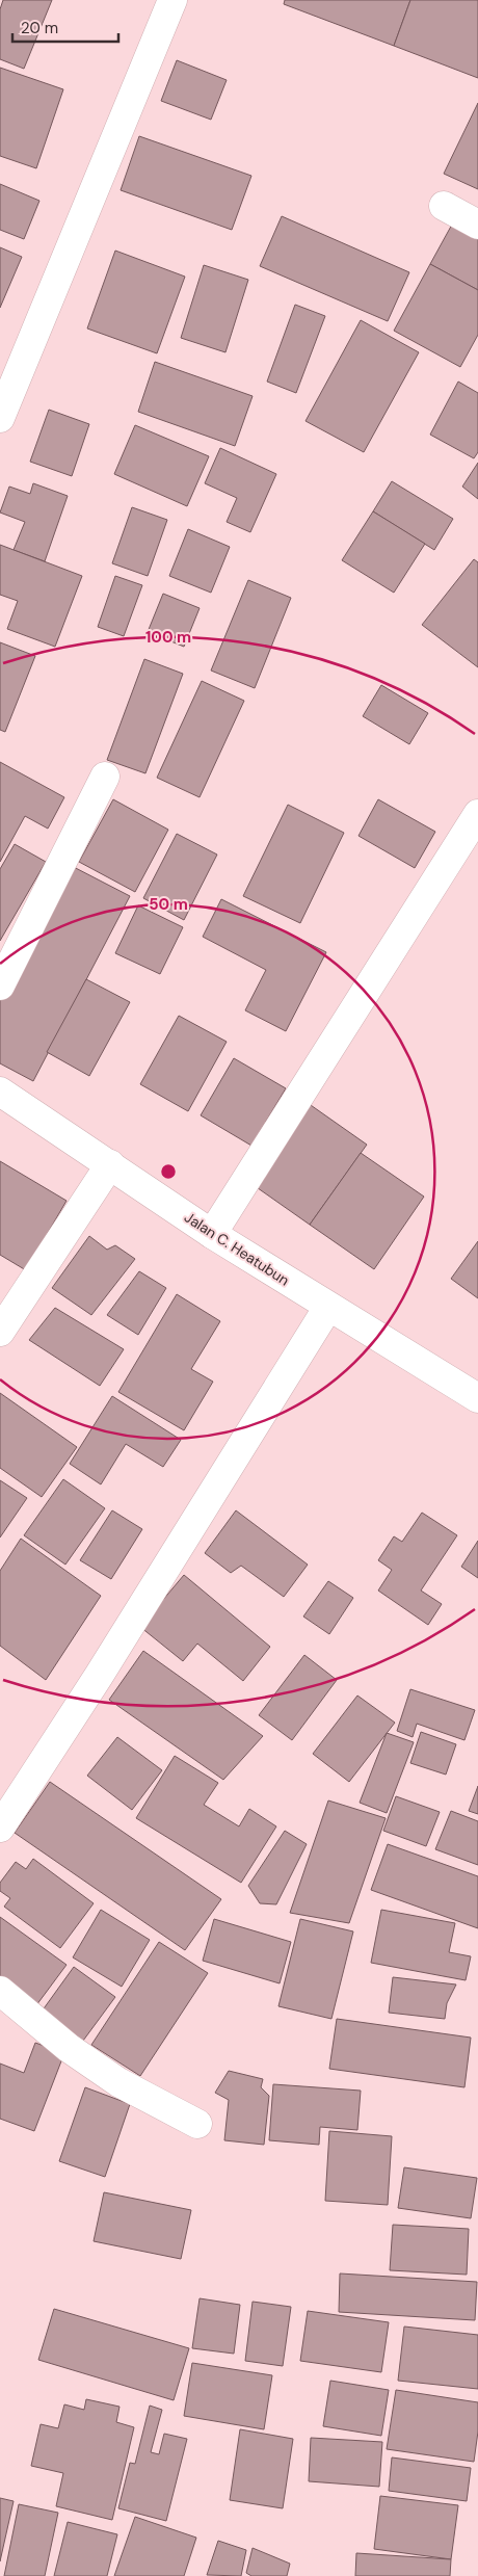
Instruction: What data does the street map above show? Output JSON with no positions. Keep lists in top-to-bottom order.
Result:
{
  "streets": {
    "street": ["Jalan C. Heatubun"]
  },
  "scale_bar": "20 m",
  "rings": ["100 m", "50 m"]
}
